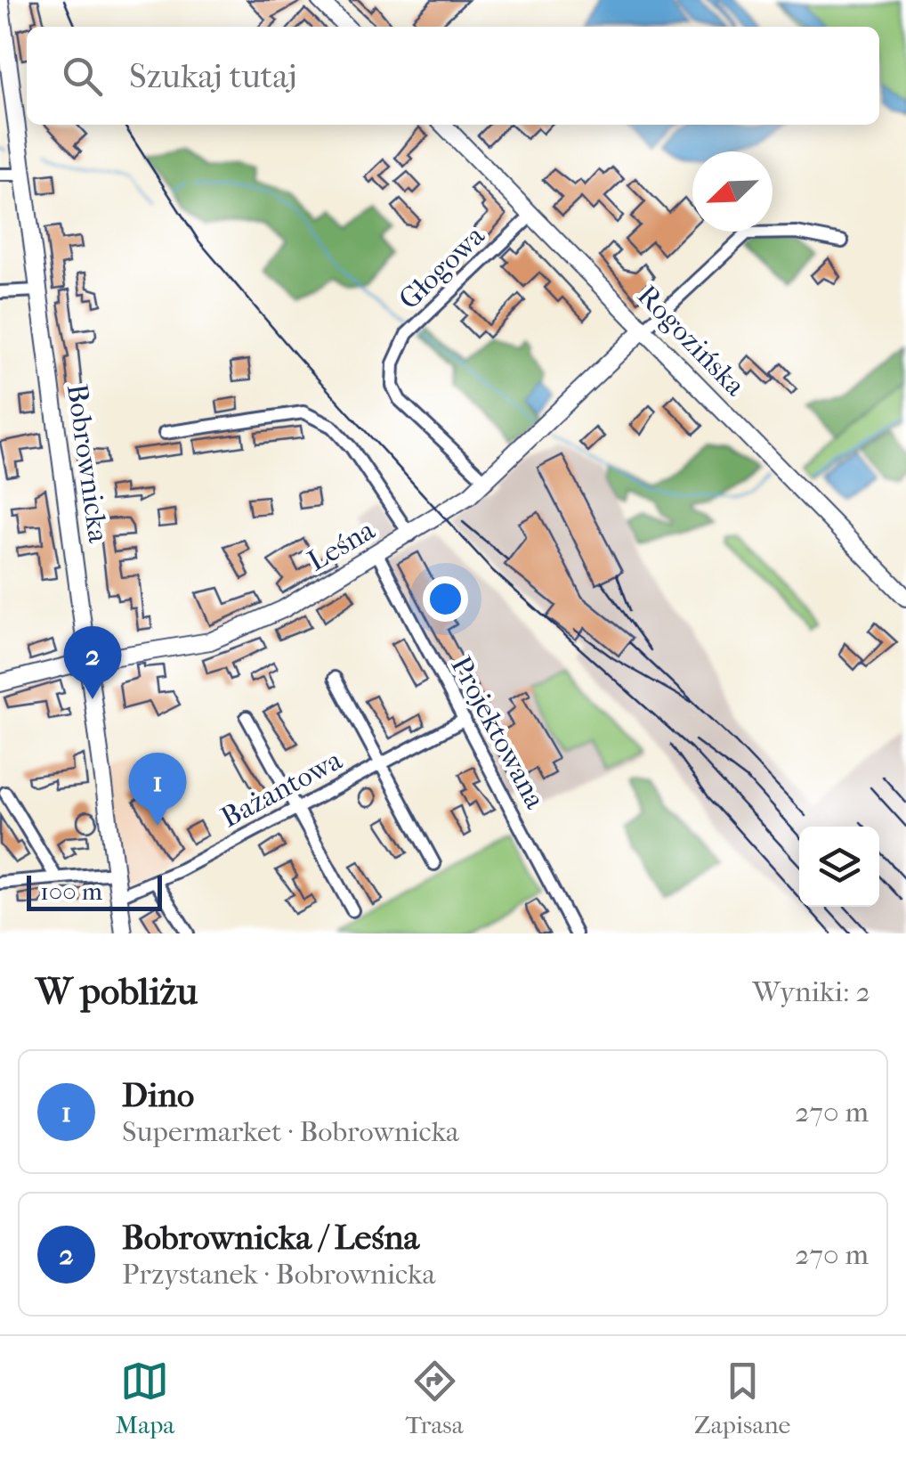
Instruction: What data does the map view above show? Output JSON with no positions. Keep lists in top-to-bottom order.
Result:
{
  "streets": {
    "street": [
      "Głogowa",
      "Rogozińska",
      "Bobrownicka",
      "Leśna",
      "Projektowana",
      "Bażantowa"
    ]
  },
  "crossings": [
    ["Głogowa", "Rogozińska"],
    ["Głogowa", "Leśna"],
    ["Rogozińska", "Leśna"],
    ["Bobrownicka", "Leśna"],
    ["Bobrownicka", "Bażantowa"],
    ["Leśna", "Projektowana"],
    ["Projektowana", "Bażantowa"]
  ],
  "scale_bar": "100 m",
  "north": "bottom left",
  "page": {
    "search": "Szukaj tutaj",
    "pins": ["2", "1"],
    "scale": "100 m",
    "heading": ["W pobliżu", "Wyniki: 2"],
    "list": [
      {
        "mark": "1",
        "name": "Dino",
        "note": "Supermarket · Bobrownicka",
        "value": "270 m"
      },
      {
        "mark": "2",
        "name": "Bobrownicka / Leśna",
        "note": "Przystanek · Bobrownicka",
        "value": "270 m"
      }
    ],
    "nav": ["Mapa", "Trasa", "Zapisane"]
  }
}
